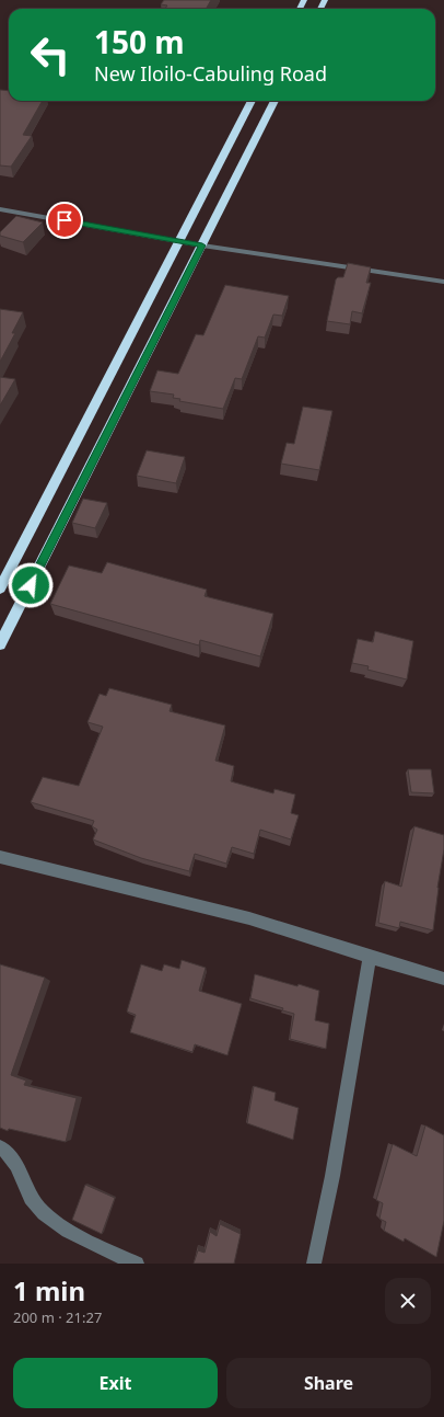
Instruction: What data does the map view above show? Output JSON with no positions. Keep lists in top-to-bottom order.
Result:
{
  "page": {
    "turn": ["150 m", "New Iloilo-Cabuling Road"],
    "heading": ["1 min", "200 m · 21:27"],
    "buttons": ["Exit", "Share"]
  }
}
